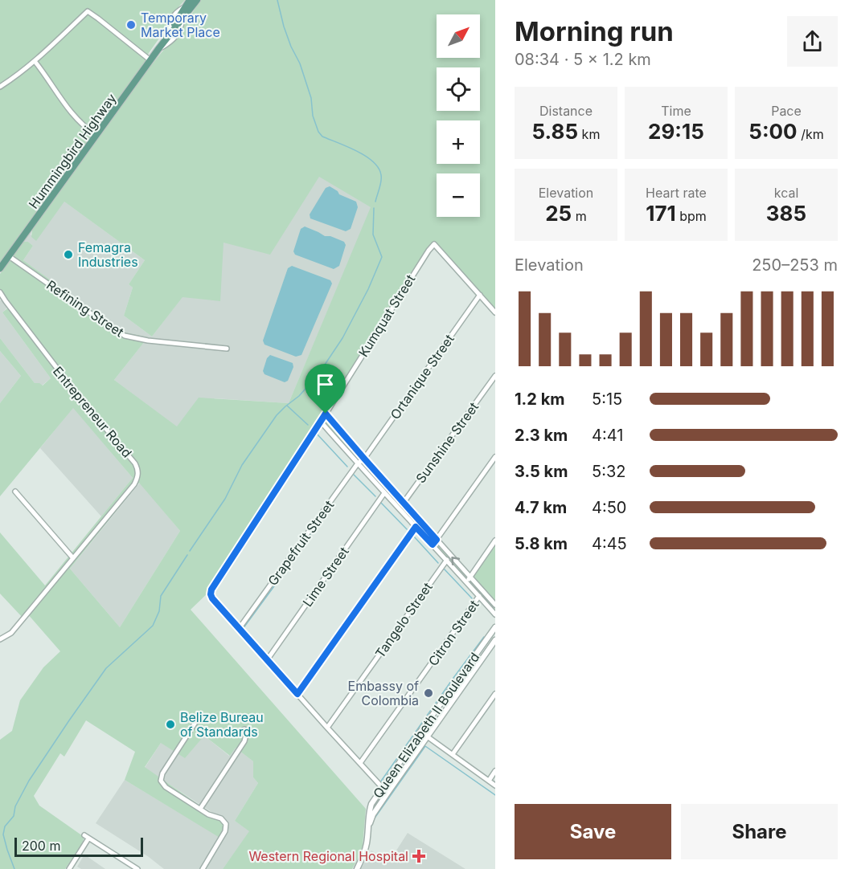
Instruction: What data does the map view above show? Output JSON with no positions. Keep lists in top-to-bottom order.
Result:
{
  "streets": {
    "main road": ["Hummingbird Highway"],
    "street": [
      "Refining Street",
      "Kumquat Street",
      "Ortanique Street",
      "Entrepreneur Road",
      "Sunshine Street",
      "Grapefruit Street",
      "Lime Street",
      "Tangelo Street",
      "Citron Street",
      "Queen Elizabeth II Boulevard"
    ]
  },
  "crossings": [
    ["Hummingbird Highway", "Refining Street"],
    ["Kumquat Street", "Ortanique Street"],
    ["Kumquat Street", "Grapefruit Street"],
    ["Ortanique Street", "Grapefruit Street"]
  ],
  "places": {
    "other": [
      "Temporary Market Place",
      "Femagra Industries",
      "Embassy of Colombia",
      "Belize Bureau of Standards"
    ],
    "health": ["Western Regional Hospital"]
  },
  "scale_bar": "200 m",
  "north": "top right",
  "page": {
    "heading": ["Morning run", "08:34 · 5 × 1.2 km"],
    "map_buttons": ["+", "−"],
    "stats": [
      ["Distance", "5.85 km"],
      ["Time", "29:15"],
      ["Pace", "5:00 /km"],
      ["Elevation", "25 m"],
      ["Heart rate", "171 bpm"],
      ["kcal", "385"]
    ],
    "chart": ["Elevation", "250–253 m"],
    "list": [
      {
        "name": "1.2 km",
        "note": "5:15"
      },
      {
        "name": "2.3 km",
        "note": "4:41"
      },
      {
        "name": "3.5 km",
        "note": "5:32"
      },
      {
        "name": "4.7 km",
        "note": "4:50"
      },
      {
        "name": "5.8 km",
        "note": "4:45"
      }
    ],
    "buttons": ["Save", "Share"],
    "scale": "200 m"
  }
}
